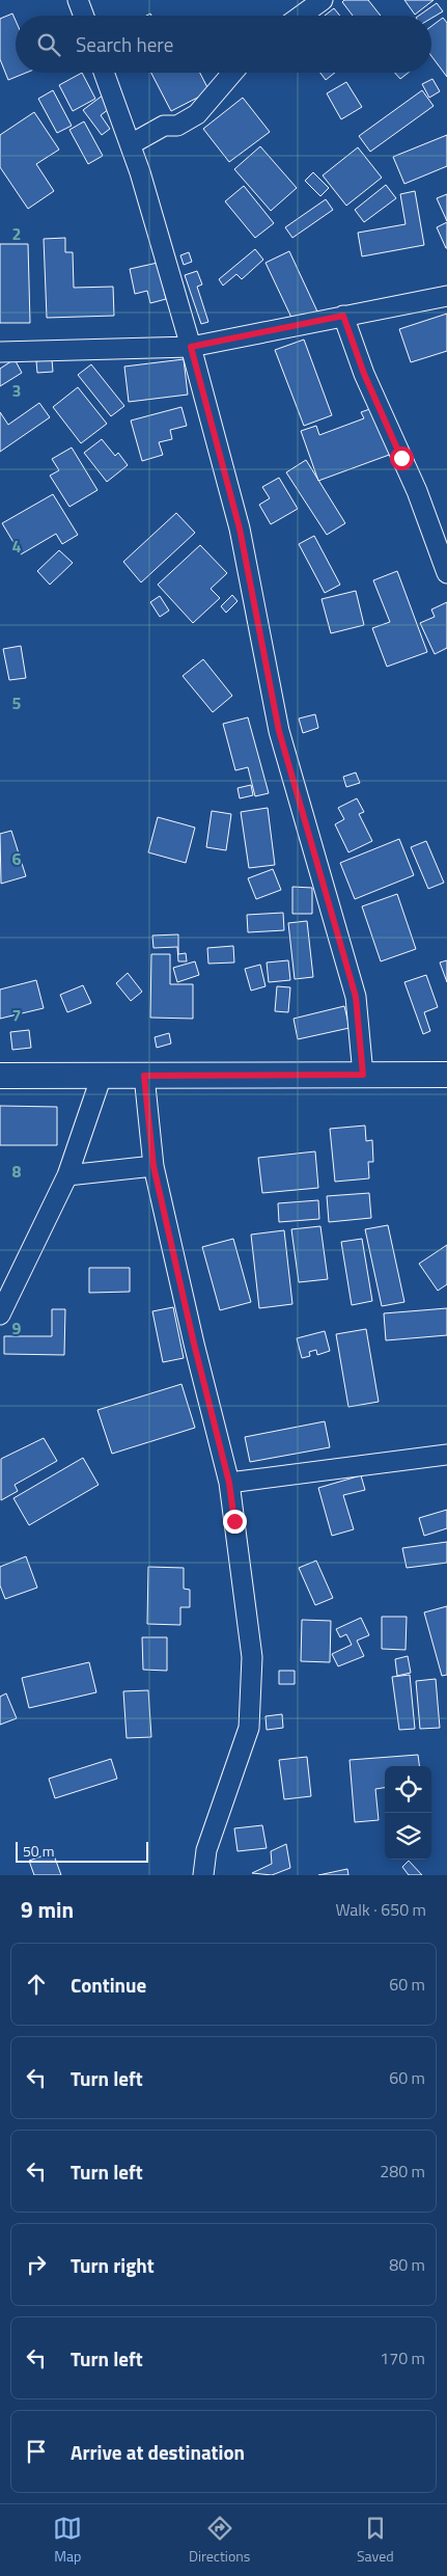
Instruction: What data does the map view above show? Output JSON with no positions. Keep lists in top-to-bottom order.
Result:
{
  "scale_bar": "50 m",
  "page": {
    "search": "Search here",
    "scale": "50 m",
    "heading": ["9 min", "Walk · 650 m"],
    "list": [
      ["Continue", "60 m"],
      ["Turn left", "60 m"],
      ["Turn left", "280 m"],
      ["Turn right", "80 m"],
      ["Turn left", "170 m"],
      "Arrive at destination"
    ],
    "nav": ["Map", "Directions", "Saved"]
  },
  "grid": {
    "rows": [
      "2",
      "3",
      "4",
      "5",
      "6",
      "7",
      "8",
      "9"
    ]
  }
}
